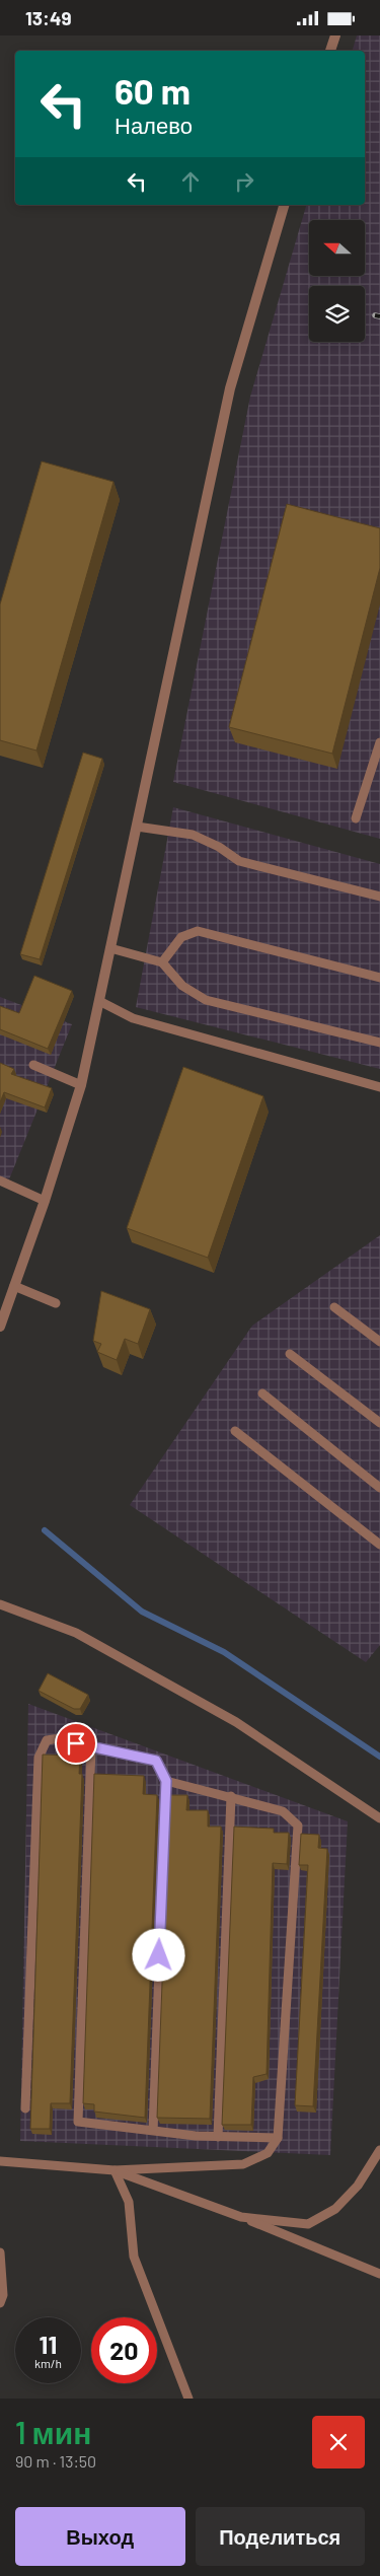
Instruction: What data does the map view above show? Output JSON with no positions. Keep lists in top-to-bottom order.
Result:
{
  "north": "left",
  "page": {
    "status": "13:49",
    "turn": ["60 m", "Налево"],
    "speed": "11 km/h",
    "limit": "20",
    "heading": ["1 мин", "90 m · 13:50"],
    "buttons": ["Выход", "Поделиться"]
  }
}
